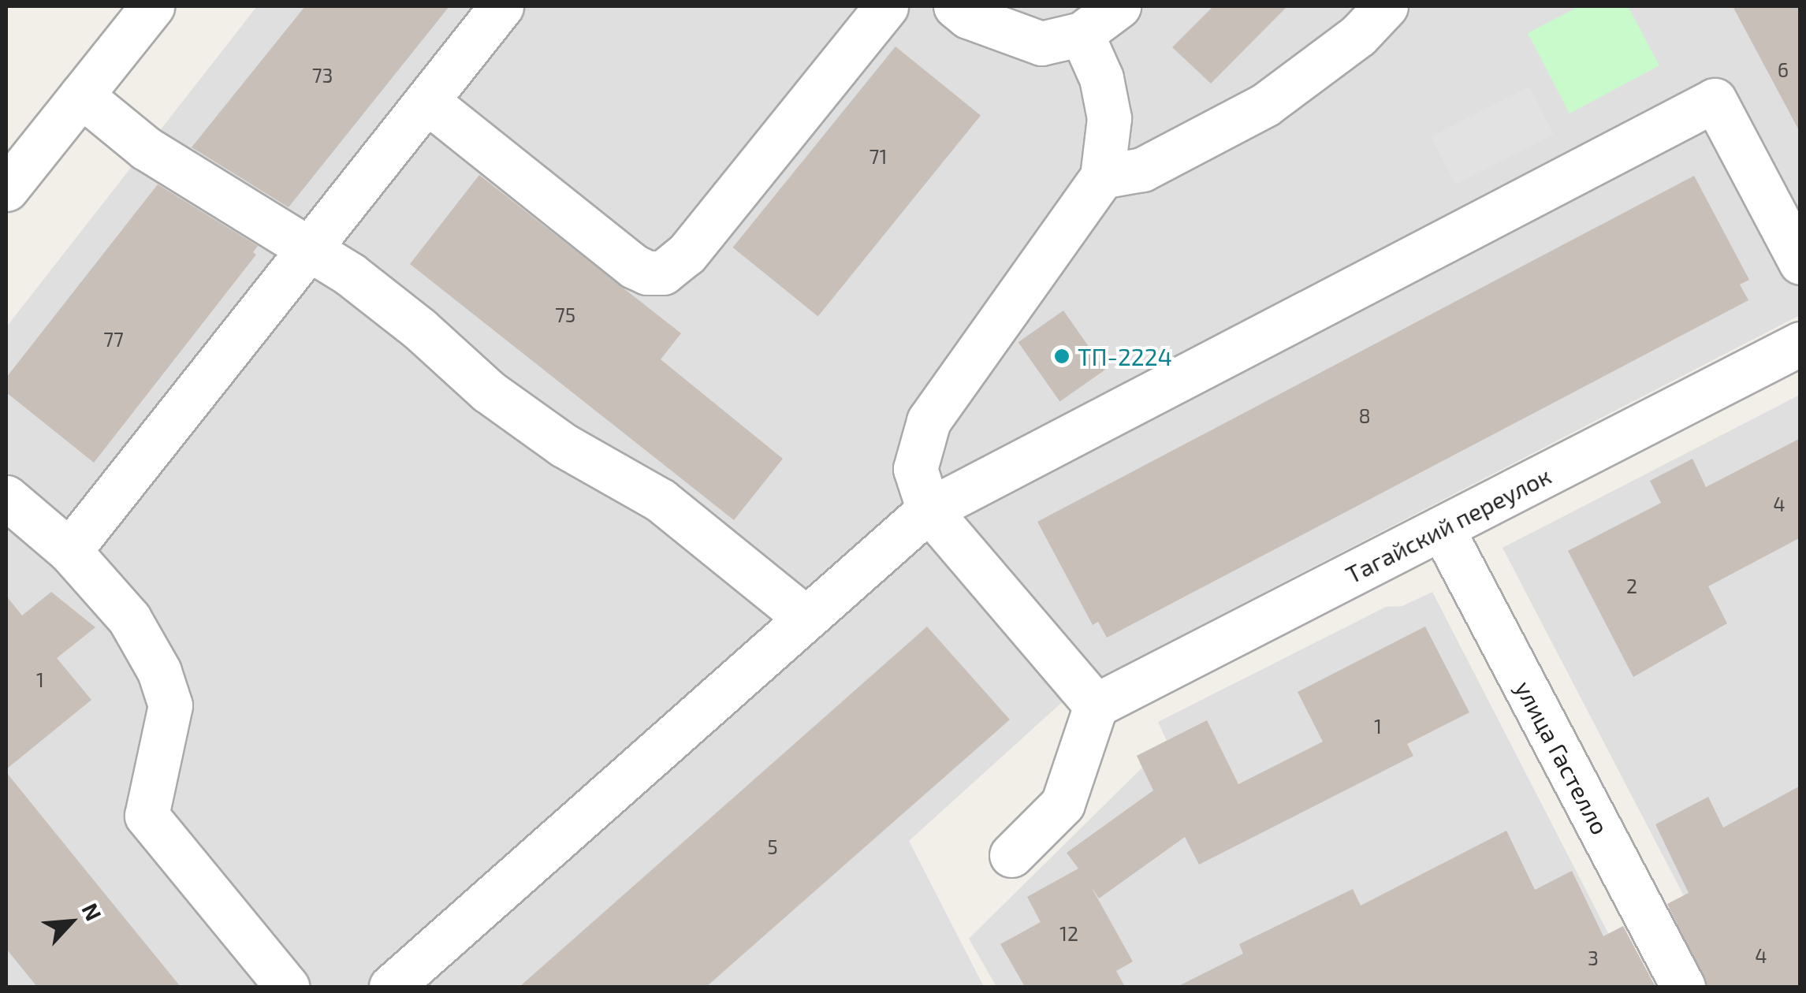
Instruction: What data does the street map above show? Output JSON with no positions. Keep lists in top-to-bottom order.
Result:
{
  "streets": {
    "street": ["Тагайский переулок", "улица Гастелло"]
  },
  "crossings": [
    ["Тагайский переулок", "улица Гастелло"]
  ],
  "places": ["ТП-2224"],
  "house_numbers": [
    "6",
    "73",
    "71",
    "75",
    "77",
    "8",
    "4",
    "2",
    "1",
    "1",
    "5",
    "12",
    "4",
    "3"
  ],
  "north": "top right"
}
